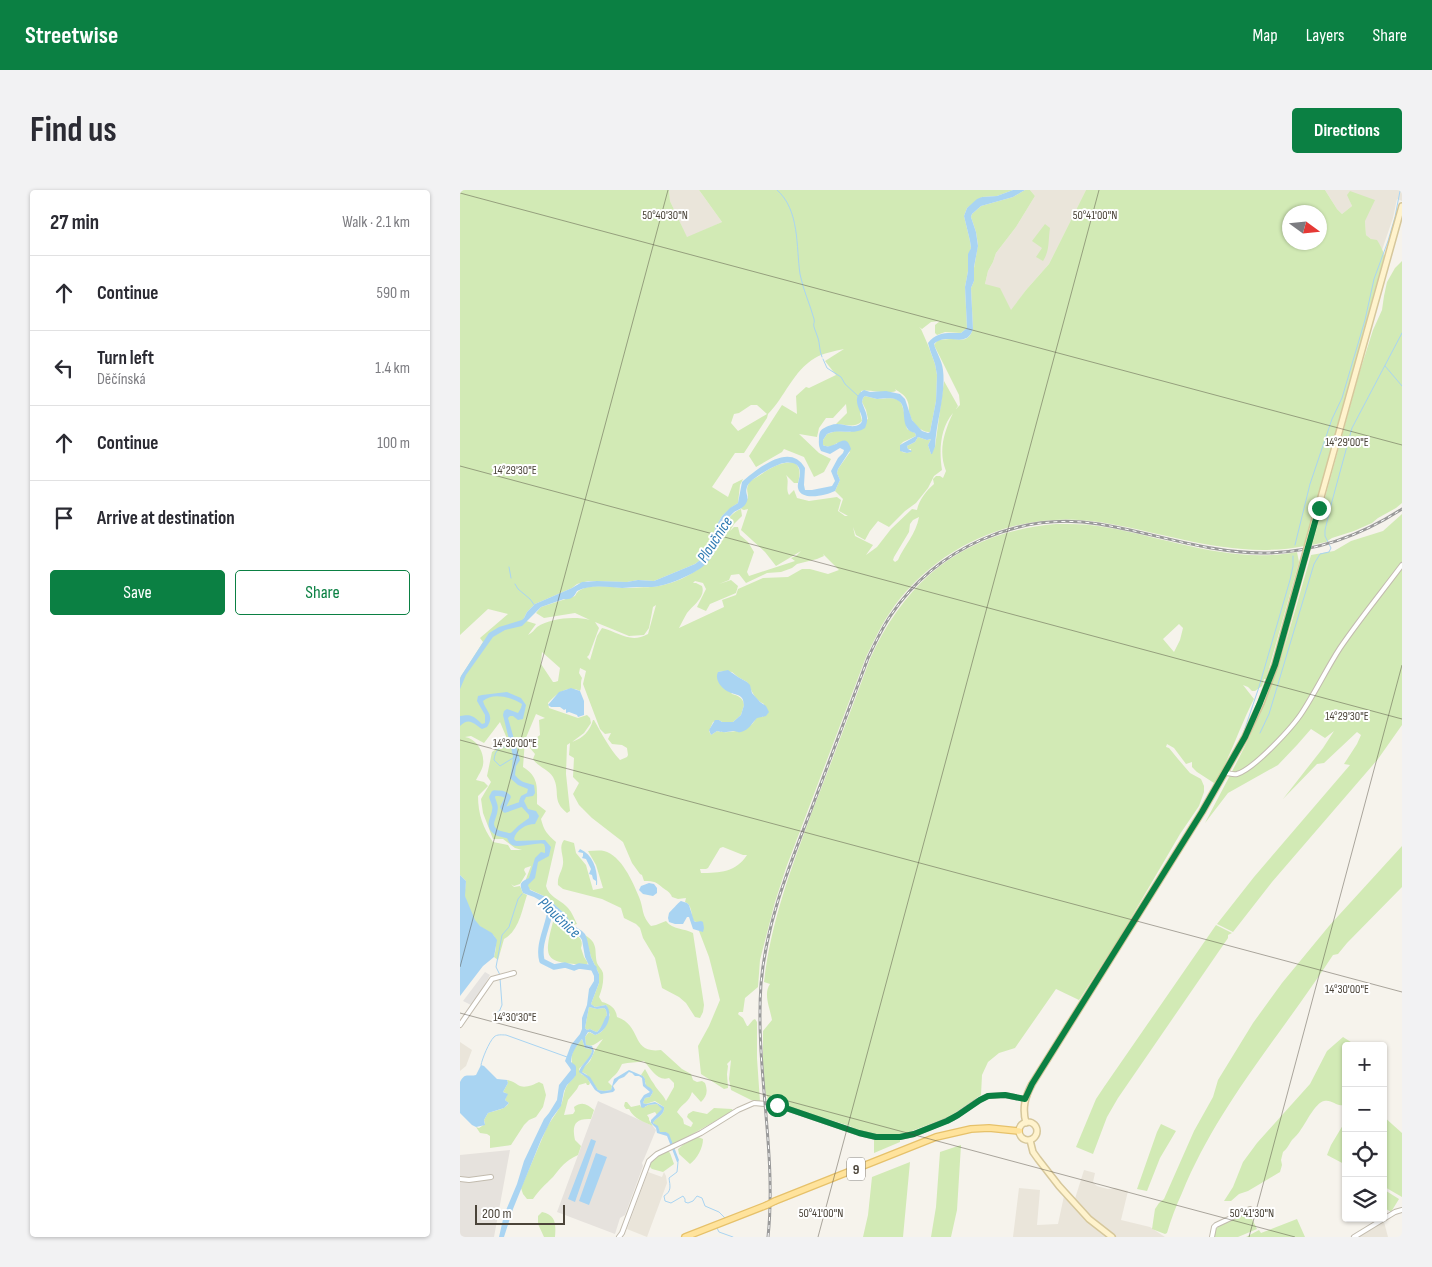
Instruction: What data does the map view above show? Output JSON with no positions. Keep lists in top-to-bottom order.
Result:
{
  "streets": {
    "main road": ["9"]
  },
  "water": ["Ploučnice"],
  "scale_bar": "200 m",
  "north": "right",
  "page": {
    "header": "Streetwise",
    "nav": ["Map", "Layers", "Share"],
    "buttons": [
      "Directions",
      ["Save", "Share"]
    ],
    "title": "Find us",
    "heading": ["27 min", "Walk · 2.1 km"],
    "list": [
      ["Continue", "590 m"],
      ["Turn left", "Děčínská", "1.4 km"],
      ["Continue", "100 m"],
      "Arrive at destination"
    ],
    "map_buttons": ["+", "−"],
    "scale": "200 m"
  },
  "coordinates": [
    "50°40'30\"N",
    "50°41'00\"N",
    "14°29'00\"E",
    "14°29'30\"E",
    "14°30'00\"E",
    "14°30'30\"E",
    "50°41'30\"N"
  ]
}
